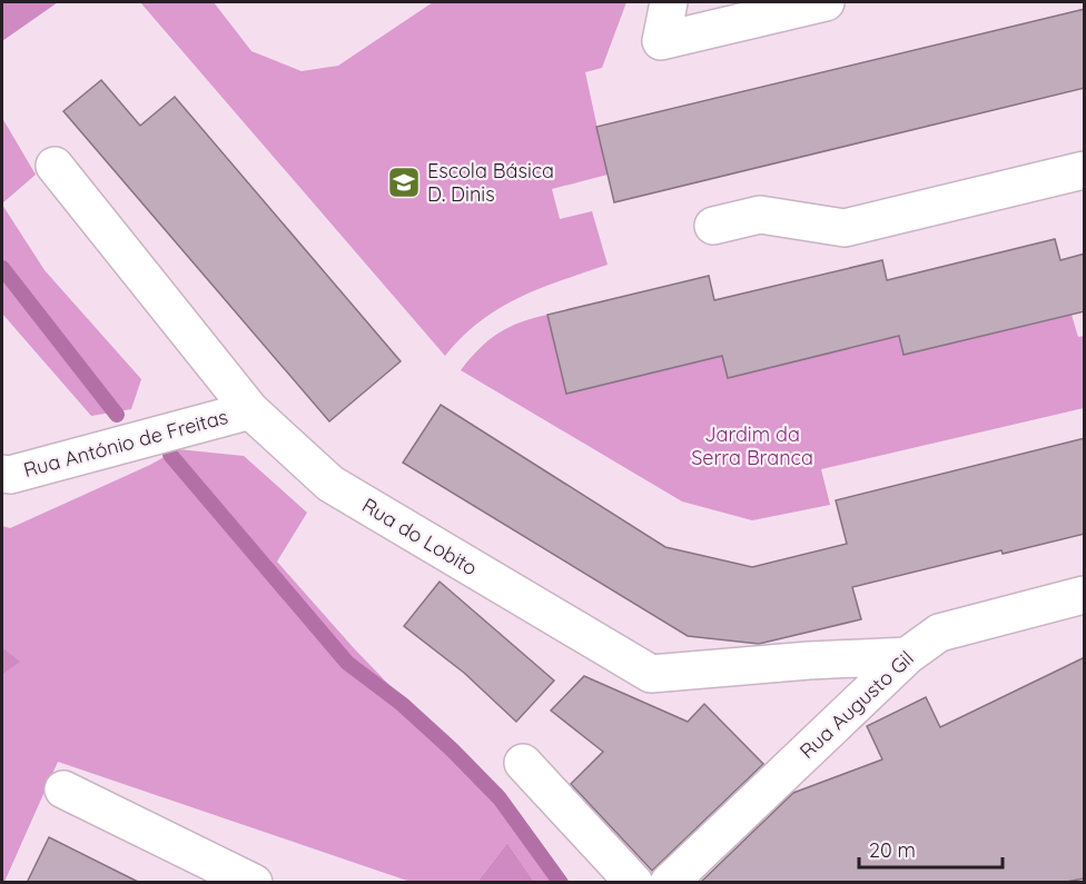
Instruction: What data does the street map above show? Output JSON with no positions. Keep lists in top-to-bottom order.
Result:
{
  "streets": {
    "street": ["Rua António de Freitas", "Rua do Lobito", "Rua Augusto Gil"]
  },
  "crossings": [
    ["Rua António de Freitas", "Rua do Lobito"],
    ["Rua do Lobito", "Rua Augusto Gil"]
  ],
  "parks": ["Jardim da Serra Branca"],
  "places": {
    "school or university": ["Escola Básica D. Dinis"]
  },
  "scale_bar": "20 m"
}
